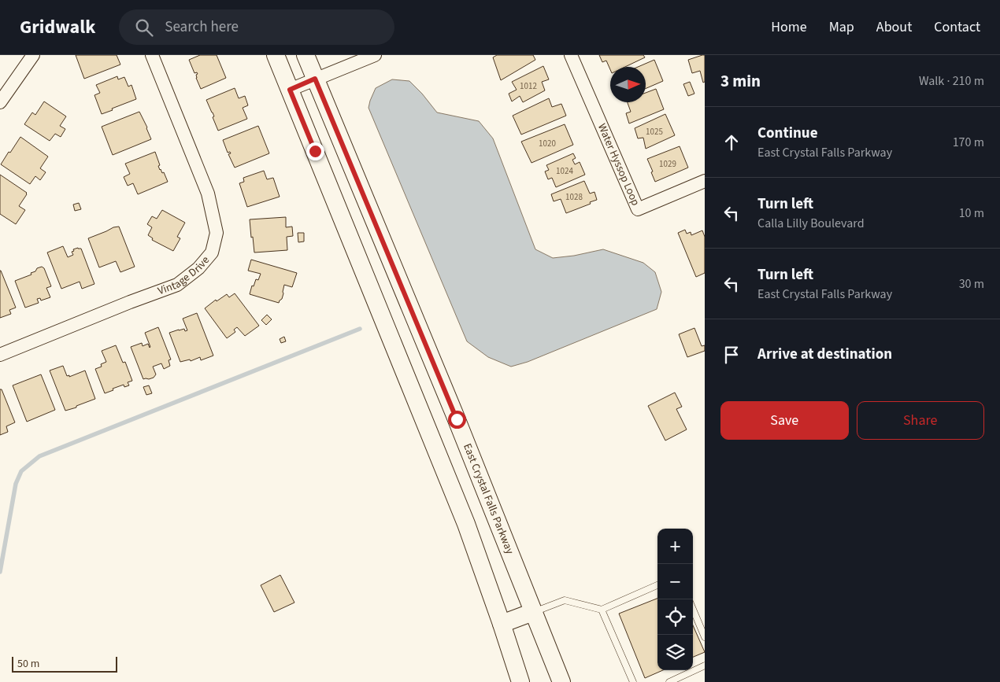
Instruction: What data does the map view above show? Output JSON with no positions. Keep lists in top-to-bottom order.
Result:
{
  "streets": {
    "main road": ["East Crystal Falls Parkway"],
    "street": ["Water Hyssop Loop", "Vintage Drive"]
  },
  "house_numbers": [
    "1012",
    "1025",
    "1020",
    "1029",
    "1024",
    "1028"
  ],
  "scale_bar": "50 m",
  "north": "right",
  "page": {
    "header": "Gridwalk",
    "search": "Search here",
    "nav": [
      "Home",
      "Map",
      "About",
      "Contact"
    ],
    "heading": ["3 min", "Walk · 210 m"],
    "list": [
      ["Continue", "East Crystal Falls Parkway", "170 m"],
      ["Turn left", "Calla Lilly Boulevard", "10 m"],
      ["Turn left", "East Crystal Falls Parkway", "30 m"],
      "Arrive at destination"
    ],
    "buttons": ["Save", "Share"],
    "map_buttons": ["+", "−"],
    "scale": "50 m"
  }
}
